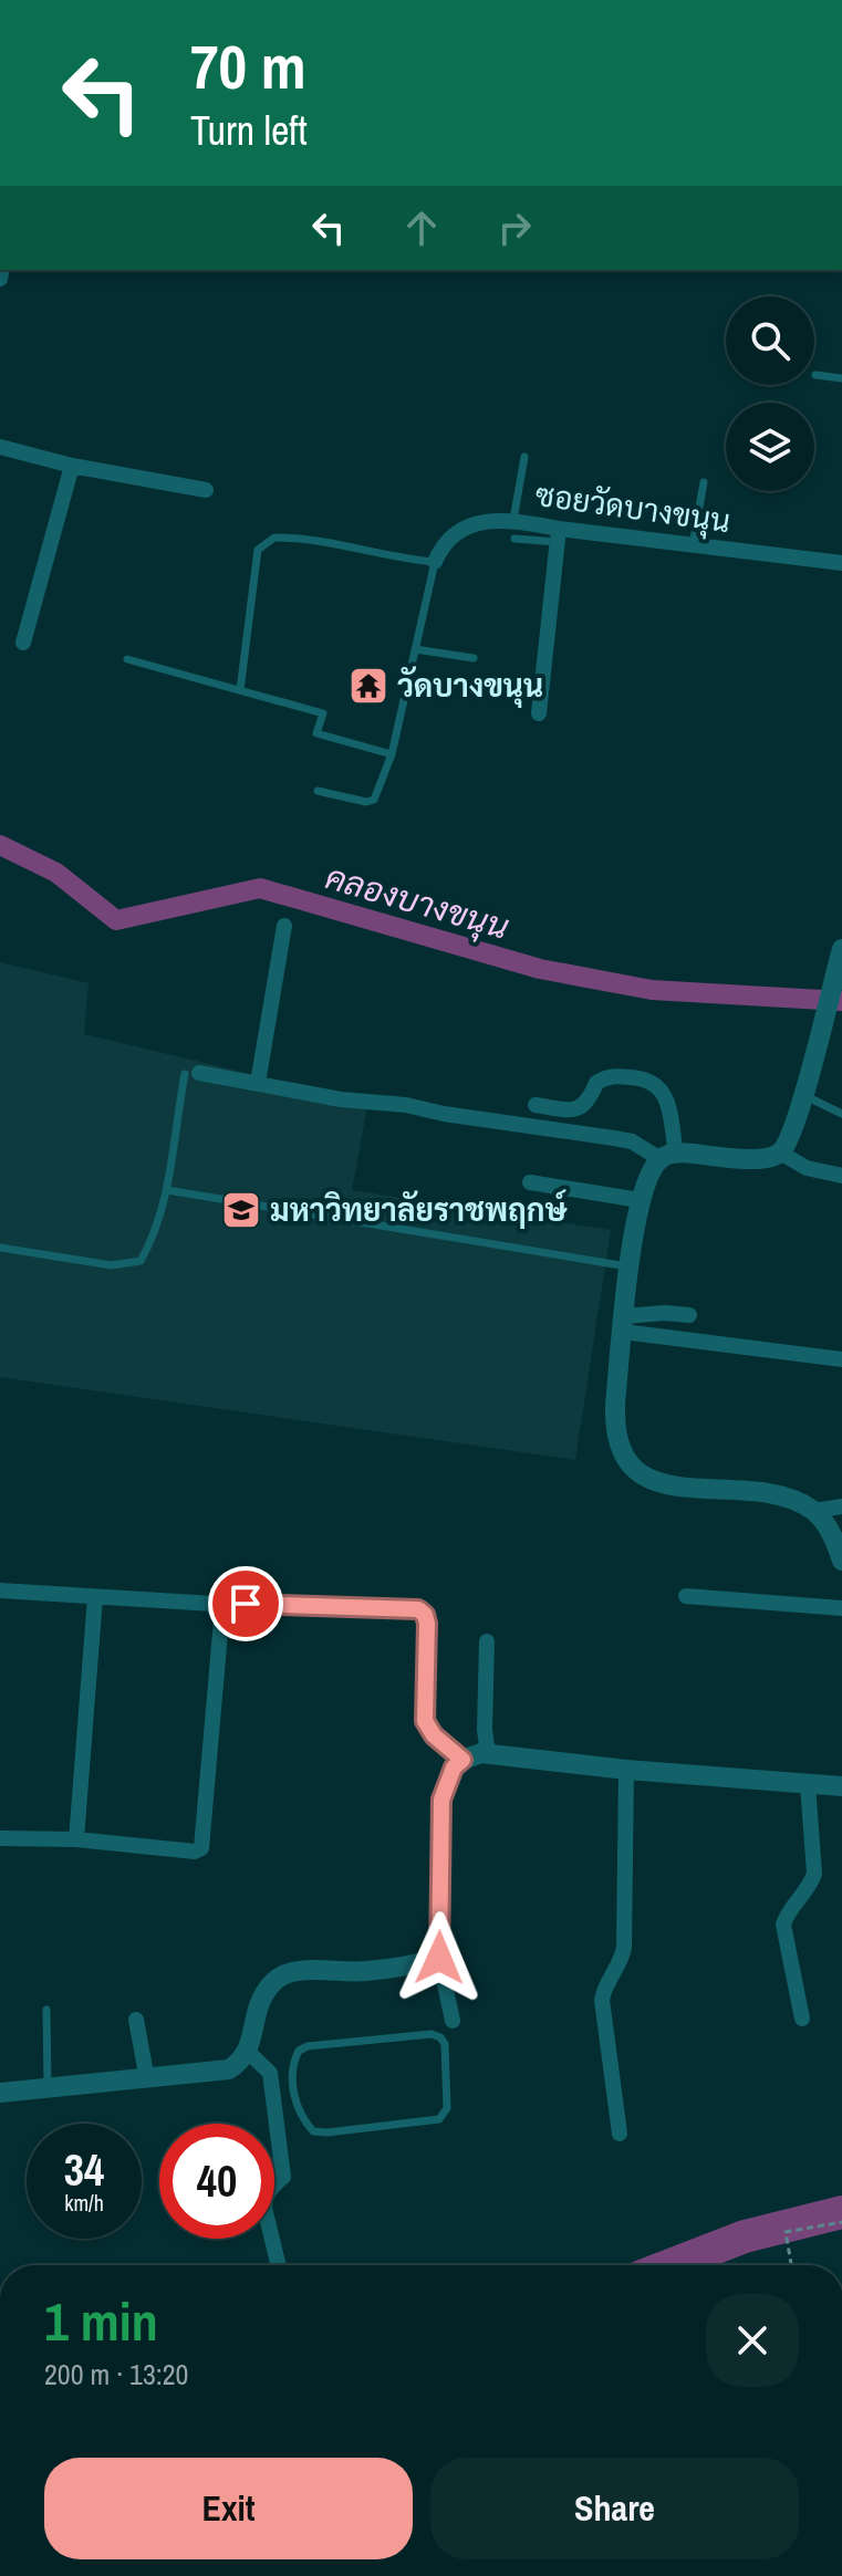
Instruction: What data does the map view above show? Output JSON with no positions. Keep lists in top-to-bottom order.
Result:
{
  "streets": {
    "street": ["ซอยวัดบางขนุน"]
  },
  "water": ["คลองบางขนุน"],
  "places": {
    "temple": ["วัดบางขนุน"],
    "school or university": ["มหาวิทยาลัยราชพฤกษ์"]
  },
  "page": {
    "turn": ["70 m", "Turn left"],
    "speed": "34 km/h",
    "limit": "40",
    "heading": ["1 min", "200 m · 13:20"],
    "buttons": ["Exit", "Share"]
  }
}
